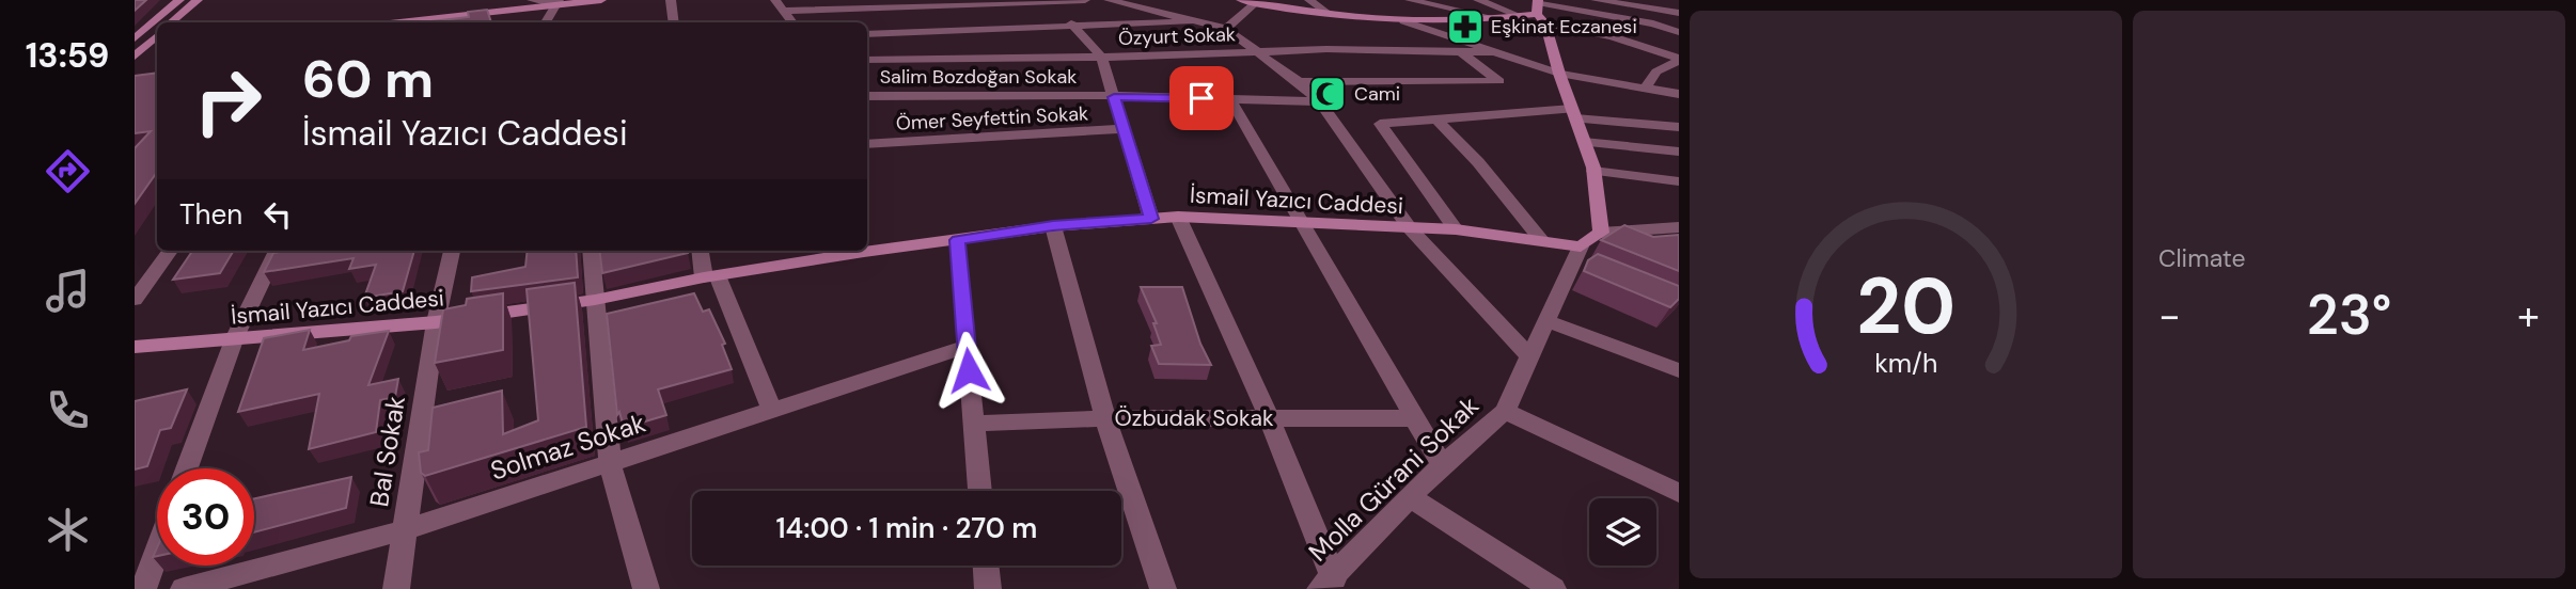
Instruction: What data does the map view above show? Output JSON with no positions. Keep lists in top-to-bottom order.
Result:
{
  "streets": {
    "street": [
      "Özyurt Sokak",
      "Salim Bozdoğan Sokak",
      "Ömer Seyfettin Sokak",
      "İsmail Yazıcı Caddesi",
      "Özbudak Sokak",
      "Solmaz Sokak",
      "Bal Sokak",
      "Molla Gürani Sokak"
    ]
  },
  "crossings": [
    ["İsmail Yazıcı Caddesi", "Bal Sokak"],
    ["İsmail Yazıcı Caddesi", "Molla Gürani Sokak"],
    ["Solmaz Sokak", "Bal Sokak"]
  ],
  "places": {
    "pharmacy": ["Eşkinat Eczanesi"],
    "mosque": ["Cami"]
  },
  "page": {
    "tabs": "13:59",
    "tile": "Climate",
    "turn": ["60 m", "İsmail Yazıcı Caddesi"],
    "then": "Then",
    "heat": ["−", "23°", "+"],
    "limit": "30",
    "trip": "14:00 · 1 min · 270 m",
    "gauge": ["20", "km/h"]
  }
}
